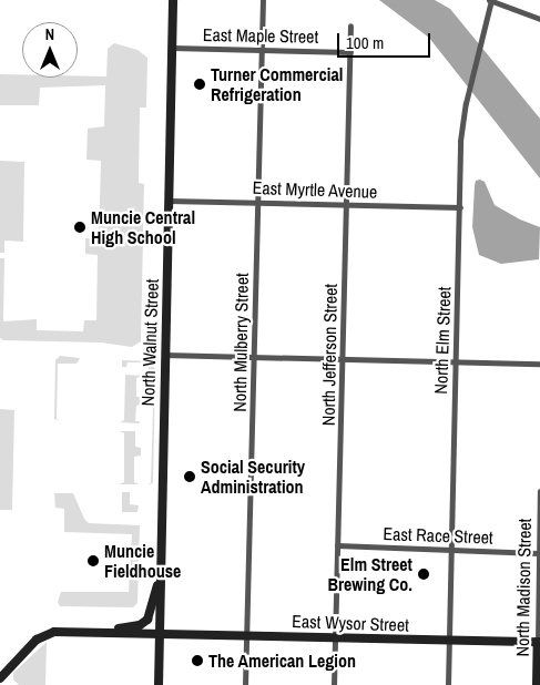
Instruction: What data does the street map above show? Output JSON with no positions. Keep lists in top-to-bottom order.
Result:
{
  "streets": {
    "main road": ["North Walnut Street", "North Madison Street", "East Wysor Street"],
    "street": [
      "East Maple Street",
      "East Myrtle Avenue",
      "North Elm Street",
      "North Mulberry Street",
      "North Jefferson Street",
      "East Race Street"
    ]
  },
  "crossings": [
    ["East Maple Street", "North Walnut Street"],
    ["East Maple Street", "North Mulberry Street"],
    ["East Maple Street", "North Jefferson Street"],
    ["East Myrtle Avenue", "North Elm Street"],
    ["East Myrtle Avenue", "North Walnut Street"],
    ["East Myrtle Avenue", "North Mulberry Street"],
    ["East Myrtle Avenue", "North Jefferson Street"],
    ["North Elm Street", "East Race Street"],
    ["North Elm Street", "East Wysor Street"],
    ["North Walnut Street", "East Wysor Street"],
    ["North Mulberry Street", "East Wysor Street"],
    ["North Jefferson Street", "East Race Street"],
    ["North Jefferson Street", "East Wysor Street"],
    ["East Race Street", "North Madison Street"],
    ["North Madison Street", "East Wysor Street"]
  ],
  "places": [
    "Turner Commercial Refrigeration",
    "Muncie Central High School",
    "Social Security Administration",
    "Muncie Fieldhouse",
    "Elm Street Brewing Co.",
    "The American Legion"
  ],
  "scale_bar": "100 m",
  "north": "top"
}
